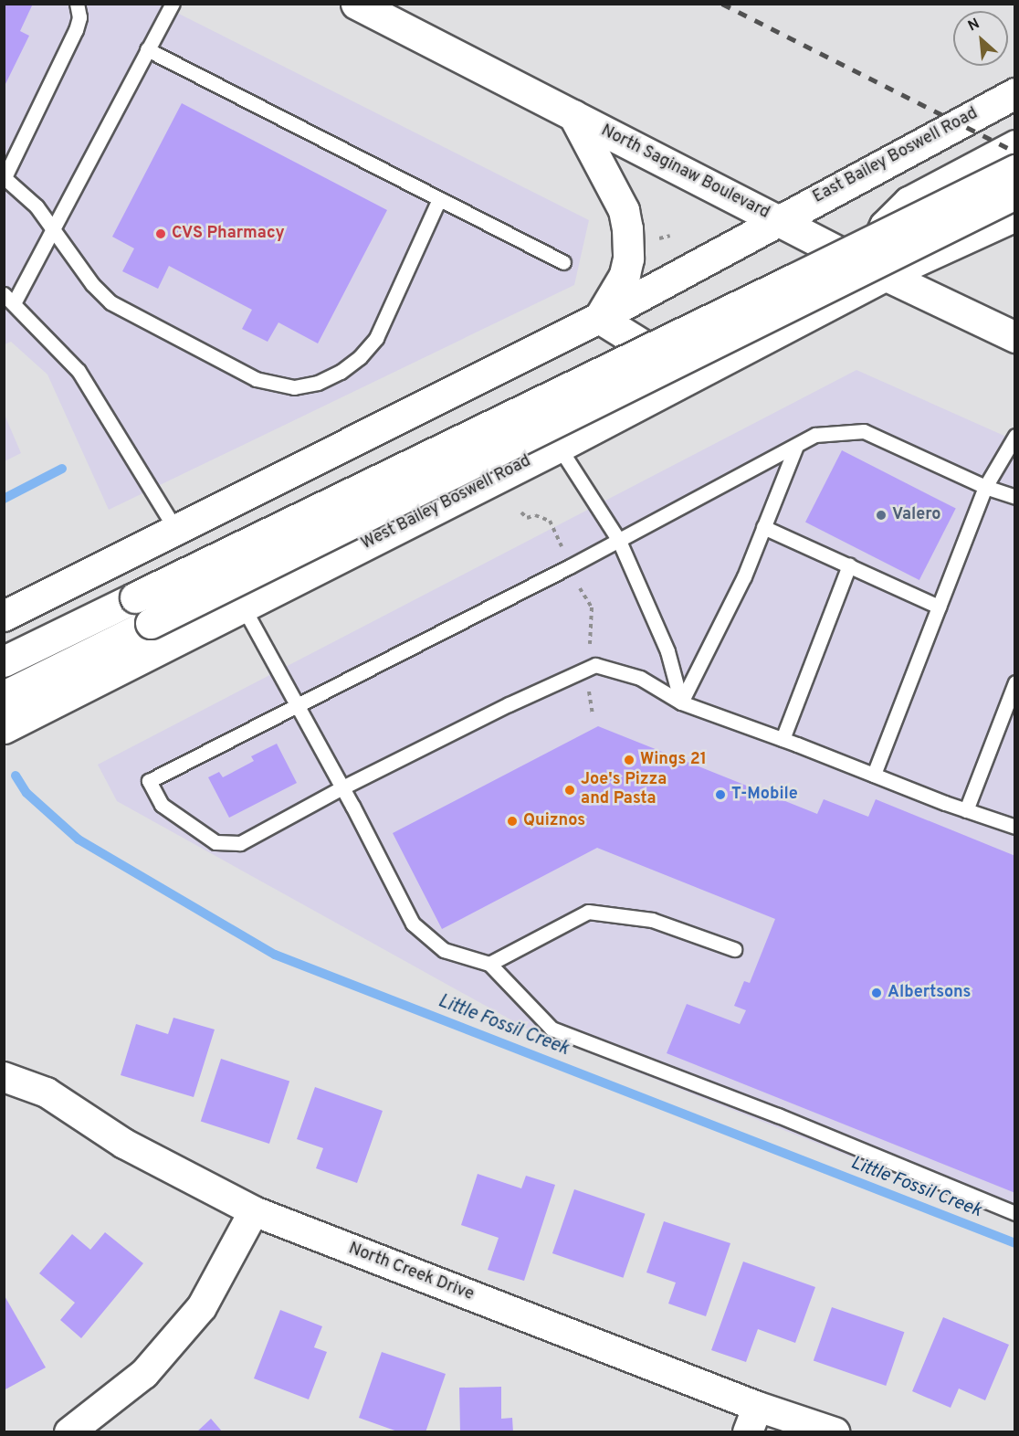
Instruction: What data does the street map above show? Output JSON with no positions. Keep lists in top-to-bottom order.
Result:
{
  "streets": {
    "main road": ["East Bailey Boswell Road", "North Saginaw Boulevard", "West Bailey Boswell Road"],
    "street": ["North Creek Drive"]
  },
  "crossings": [
    ["East Bailey Boswell Road", "North Saginaw Boulevard"],
    ["North Saginaw Boulevard", "West Bailey Boswell Road"]
  ],
  "water": ["Little Fossil Creek"],
  "places": [
    "CVS Pharmacy",
    "Valero",
    "Wings 21",
    "Joe's Pizza and Pasta",
    "T-Mobile",
    "Quiznos",
    "Albertsons"
  ],
  "north": "top left"
}
